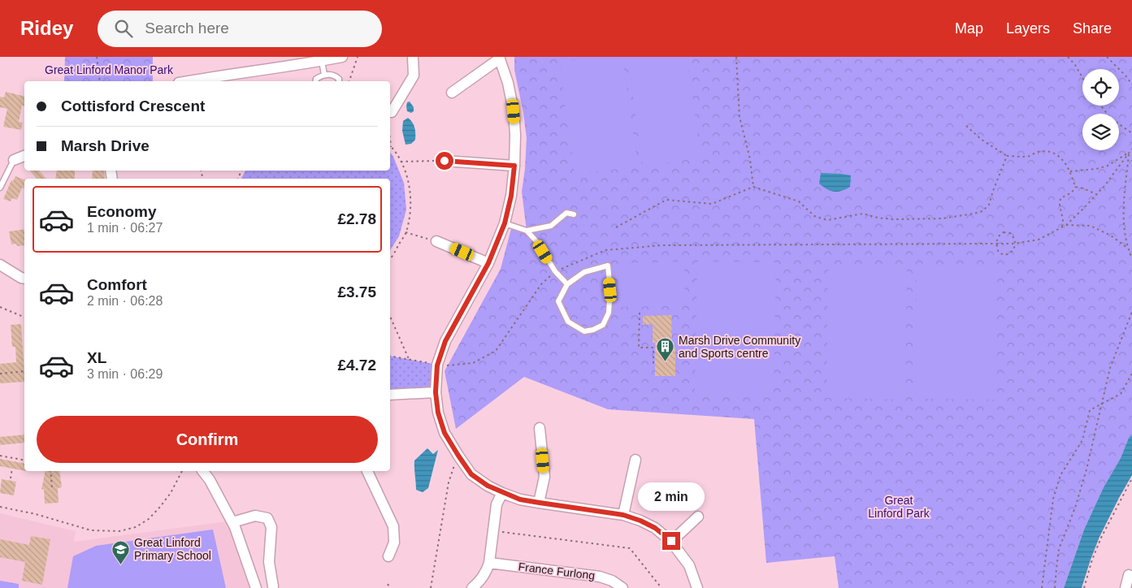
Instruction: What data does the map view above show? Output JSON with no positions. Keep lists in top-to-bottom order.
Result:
{
  "streets": {
    "street": ["France Furlong"]
  },
  "parks": ["Great Linford Manor Park", "Great Linford Park"],
  "places": {
    "building": ["Marsh Drive Community and Sports centre"],
    "school or university": ["Great Linford Primary School"]
  },
  "page": {
    "header": "Ridey",
    "search": "Search here",
    "nav": ["Map", "Layers", "Share"],
    "banner": ["Cottisford Crescent", "Marsh Drive"],
    "list": [
      {
        "name": "Economy",
        "note": "1 min · 06:27",
        "value": "£2.78"
      },
      {
        "name": "Comfort",
        "note": "2 min · 06:28",
        "value": "£3.75"
      },
      {
        "name": "XL",
        "note": "3 min · 06:29",
        "value": "£4.72"
      }
    ],
    "buttons": "Confirm",
    "bubble": "2 min"
  }
}
